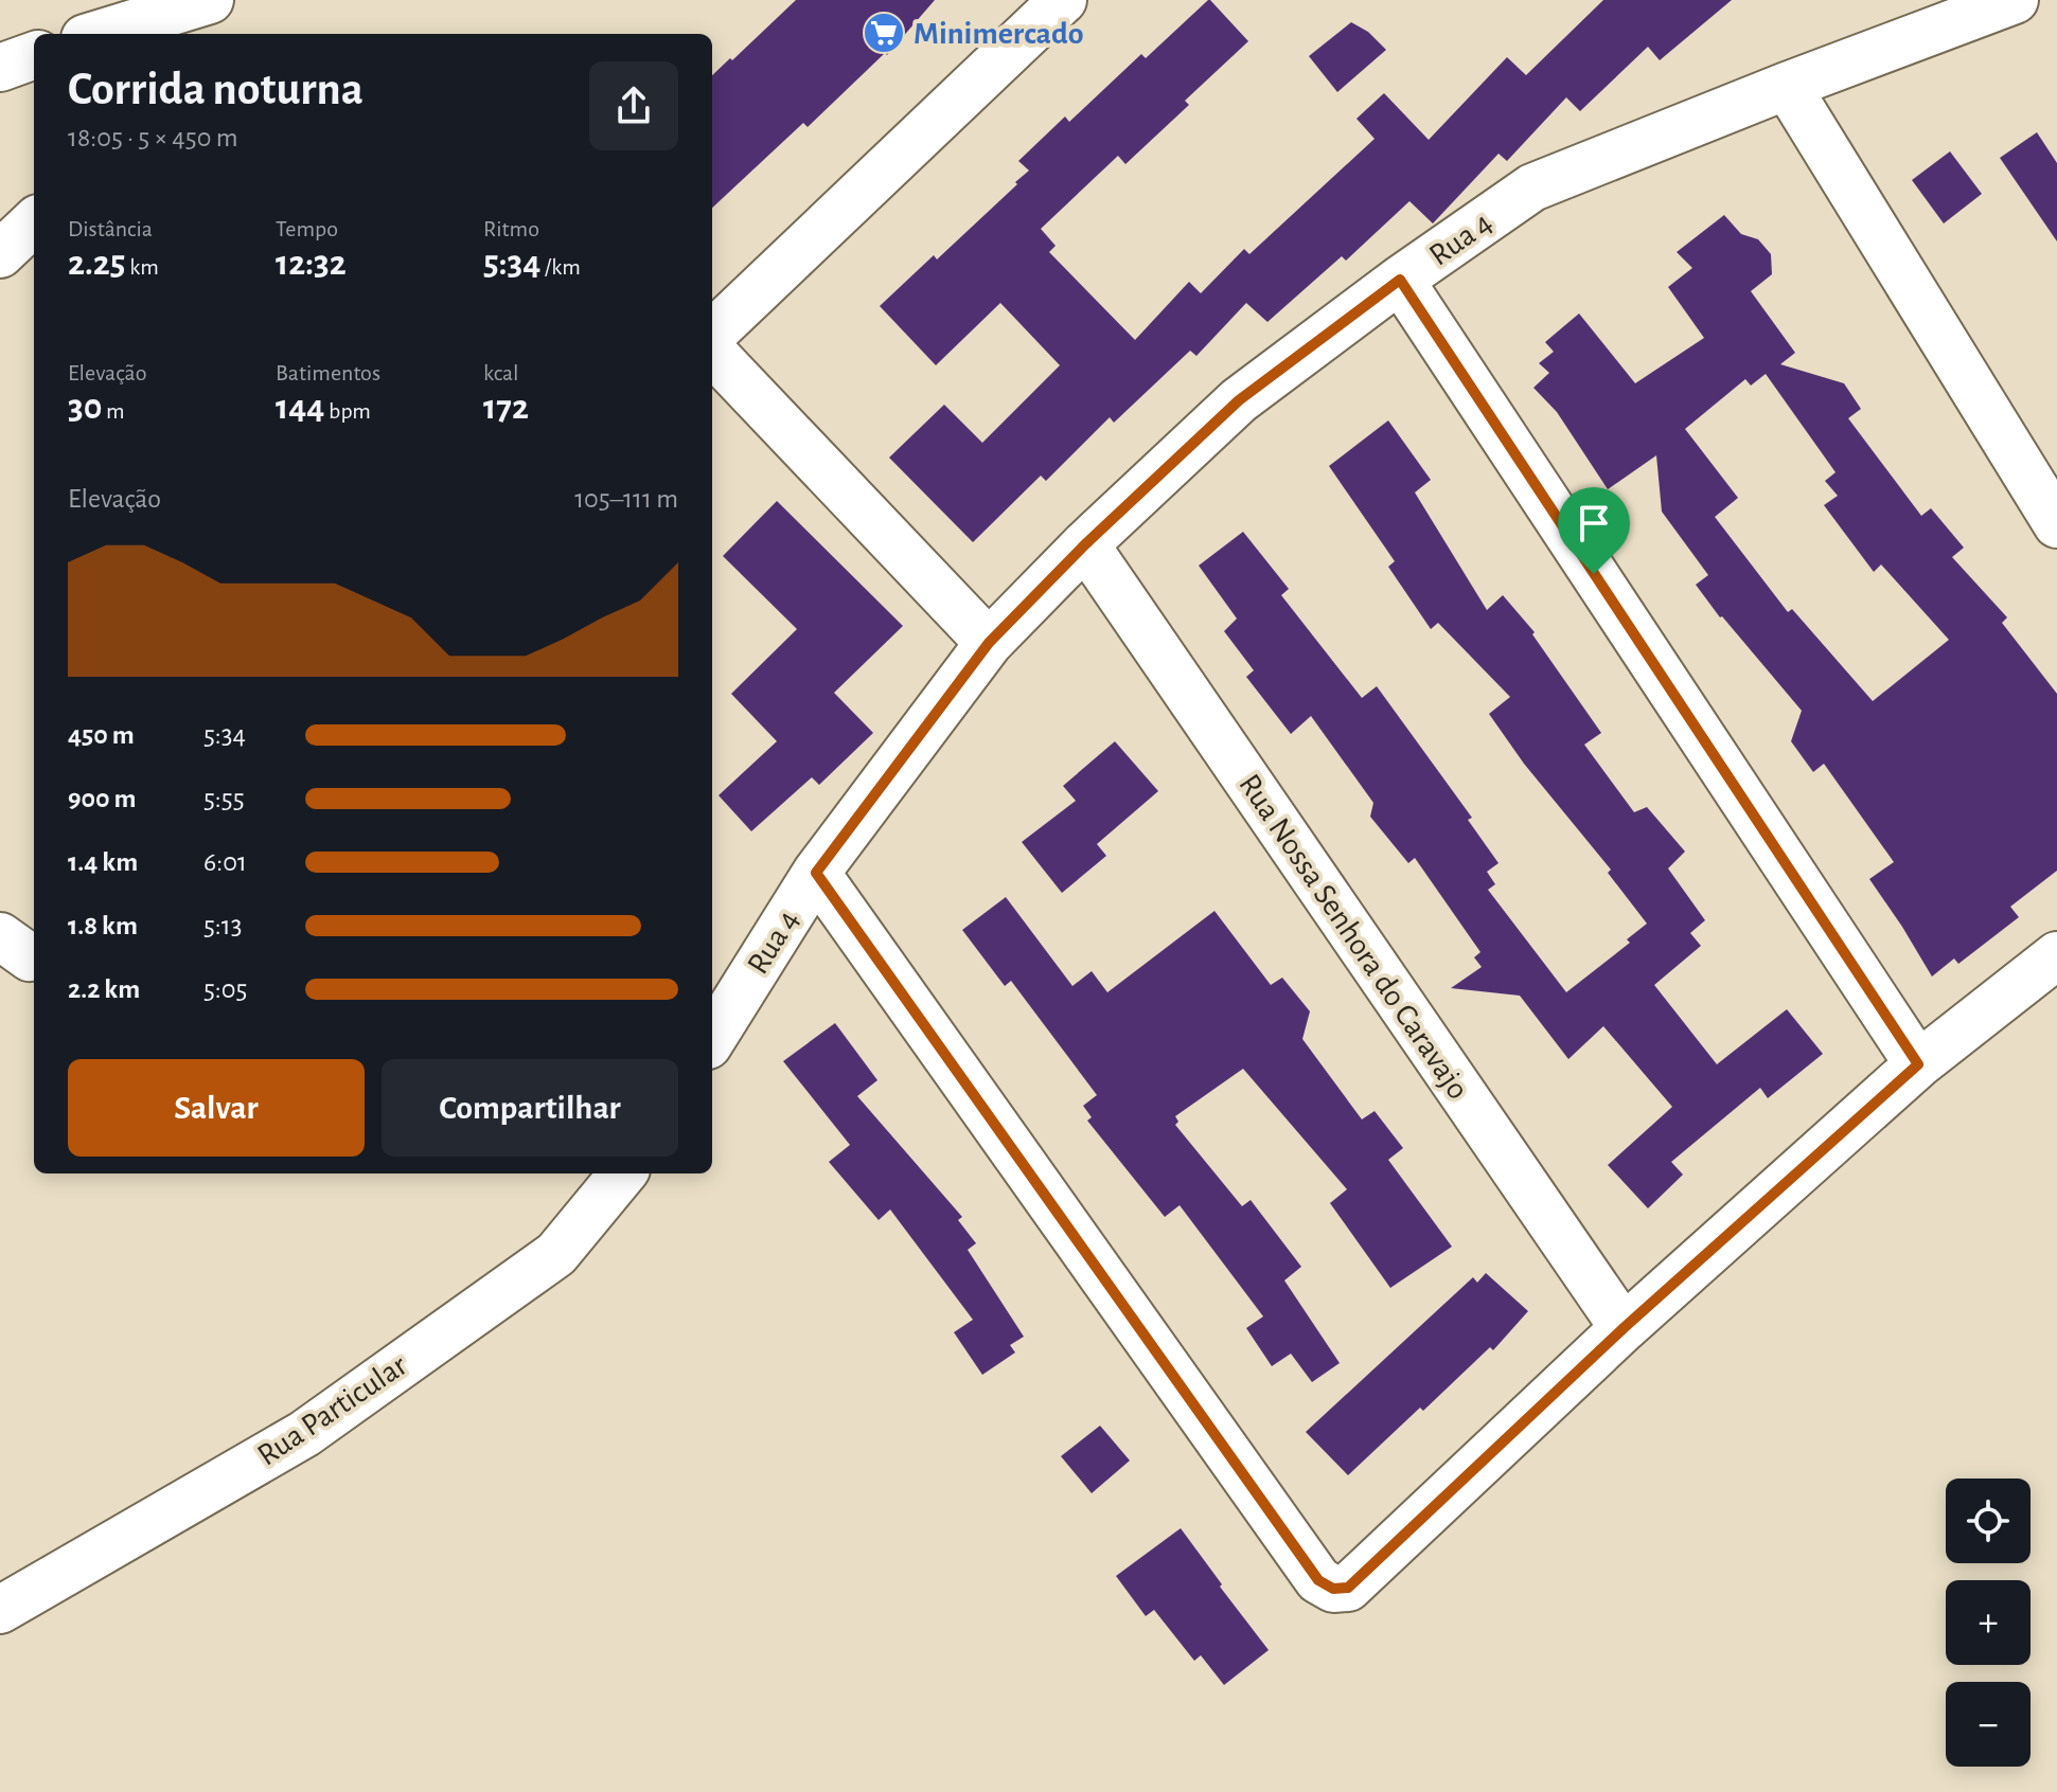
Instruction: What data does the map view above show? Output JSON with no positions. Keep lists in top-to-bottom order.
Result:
{
  "streets": {
    "street": ["Rua 4", "Rua Nossa Senhora do Caravajo", "Rua Particular"]
  },
  "crossings": [
    ["Rua 4", "Rua Nossa Senhora do Caravajo"]
  ],
  "places": {
    "supermarket": ["Minimercado"]
  },
  "page": {
    "heading": ["Corrida noturna", "18:05 · 5 × 450 m"],
    "stats": [
      ["Distância", "2.25 km"],
      ["Tempo", "12:32"],
      ["Ritmo", "5:34 /km"],
      ["Elevação", "30 m"],
      ["Batimentos", "144 bpm"],
      ["kcal", "172"]
    ],
    "chart": ["Elevação", "105–111 m"],
    "list": [
      {
        "name": "450 m",
        "note": "5:34"
      },
      {
        "name": "900 m",
        "note": "5:55"
      },
      {
        "name": "1.4 km",
        "note": "6:01"
      },
      {
        "name": "1.8 km",
        "note": "5:13"
      },
      {
        "name": "2.2 km",
        "note": "5:05"
      }
    ],
    "buttons": ["Salvar", "Compartilhar"],
    "map_buttons": ["+", "−"]
  }
}
